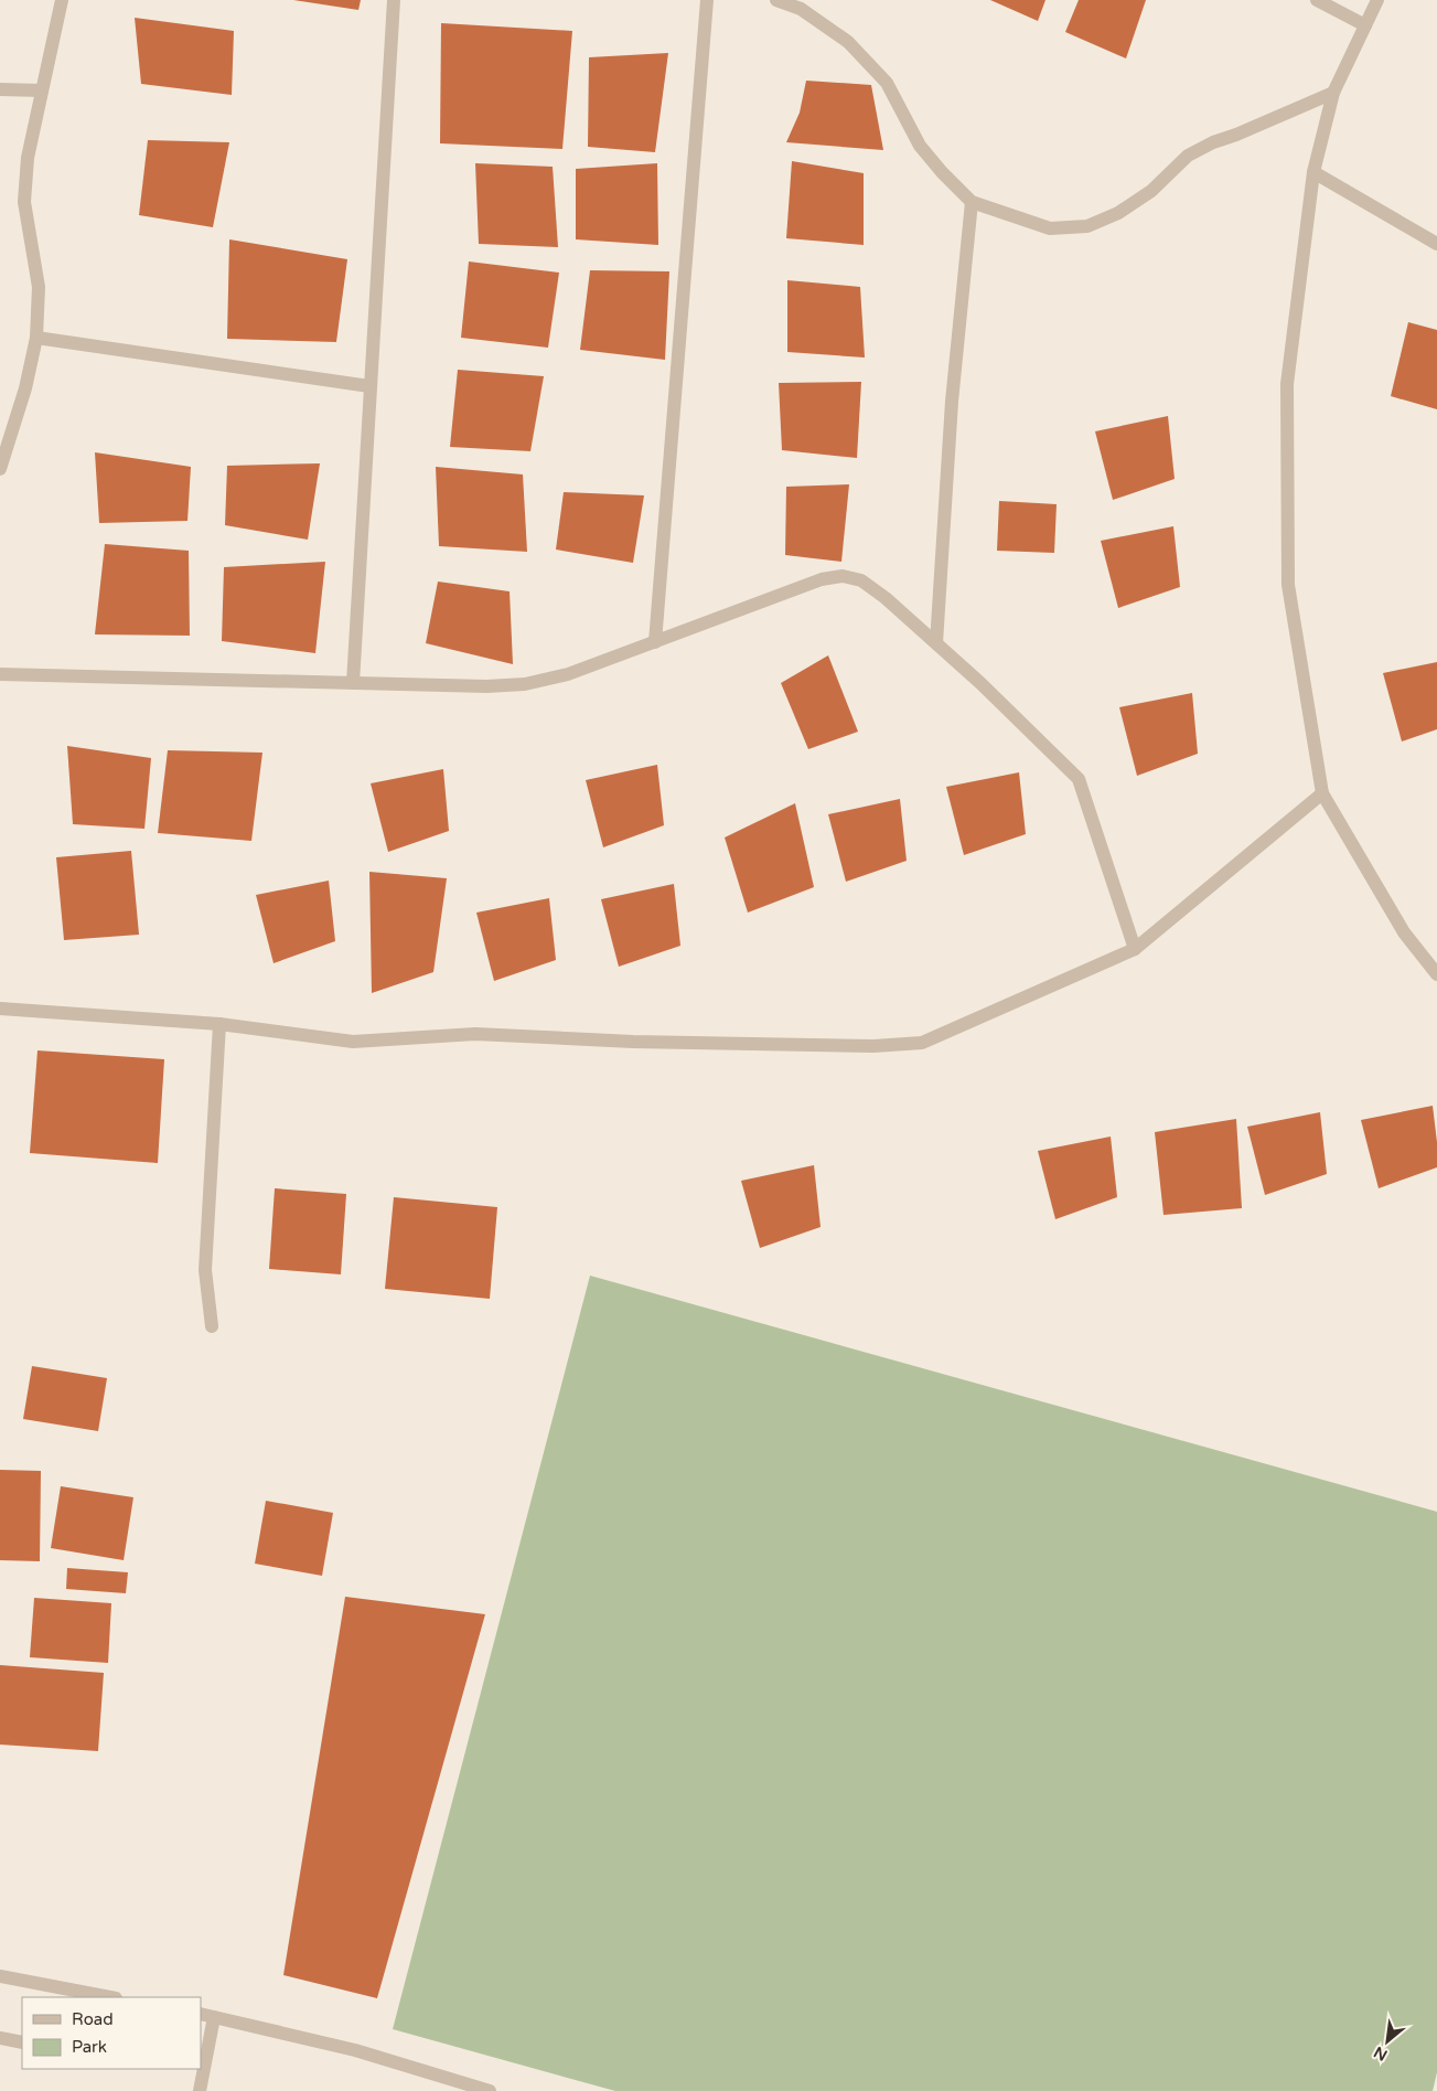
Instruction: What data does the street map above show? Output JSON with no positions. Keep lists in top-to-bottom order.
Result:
{
  "legend": ["Road", "Park"],
  "north": "bottom left"
}
